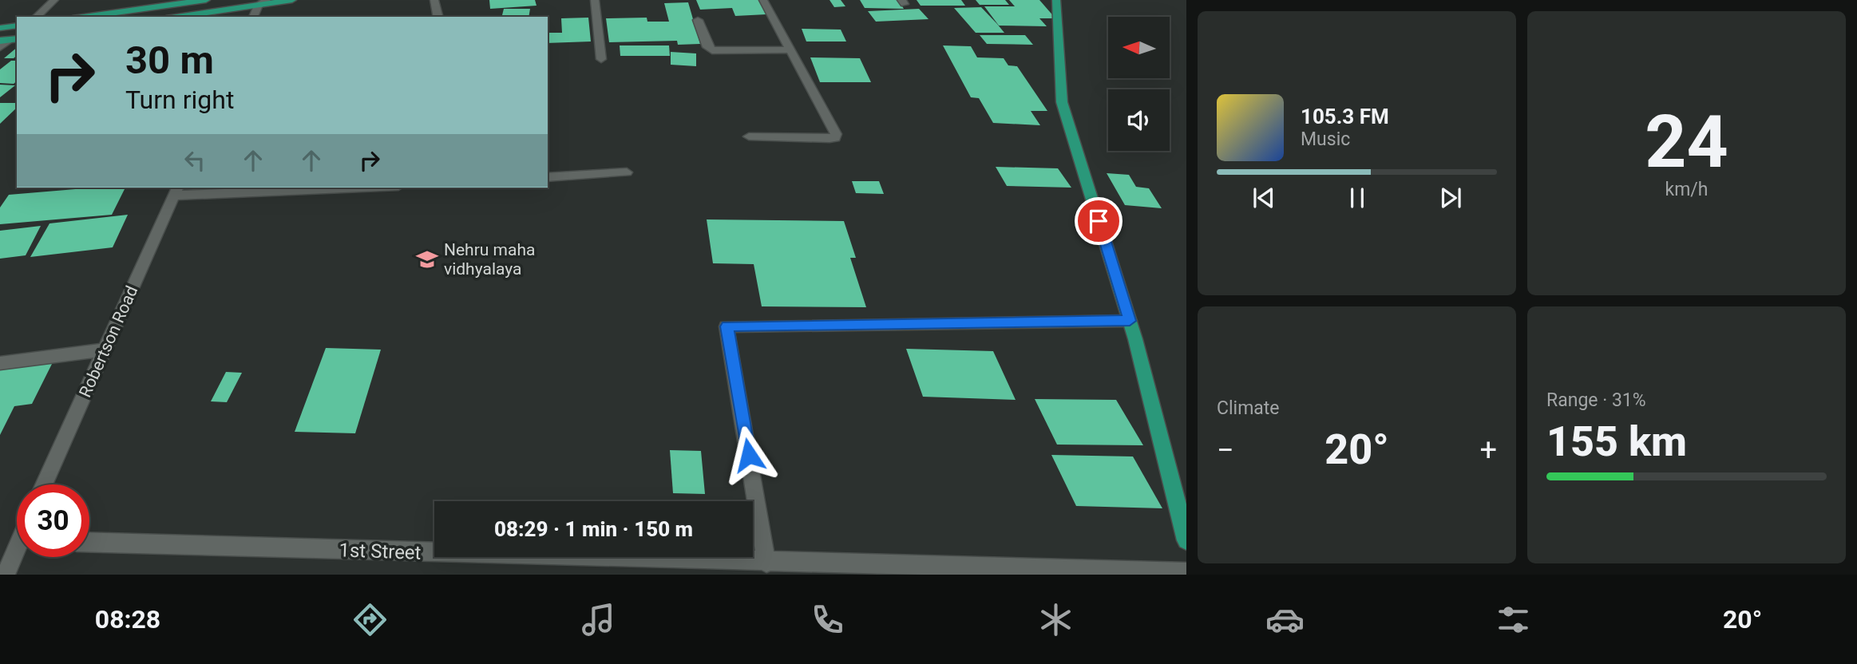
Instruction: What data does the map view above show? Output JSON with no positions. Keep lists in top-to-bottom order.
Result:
{
  "streets": {
    "street": ["Robertson Road", "1st Street"]
  },
  "places": {
    "school or university": ["Nehru maha vidhyalaya"]
  },
  "north": "left",
  "page": {
    "tile": [
      ["24", "km/h"],
      "Climate",
      ["Range · 31%", "155 km"]
    ],
    "turn": ["30 m", "Turn right"],
    "song": ["105.3 FM", "Music"],
    "heat": ["−", "20°", "+"],
    "limit": "30",
    "trip": "08:29 · 1 min · 150 m",
    "tabs": ["08:28", "20°"]
  }
}
